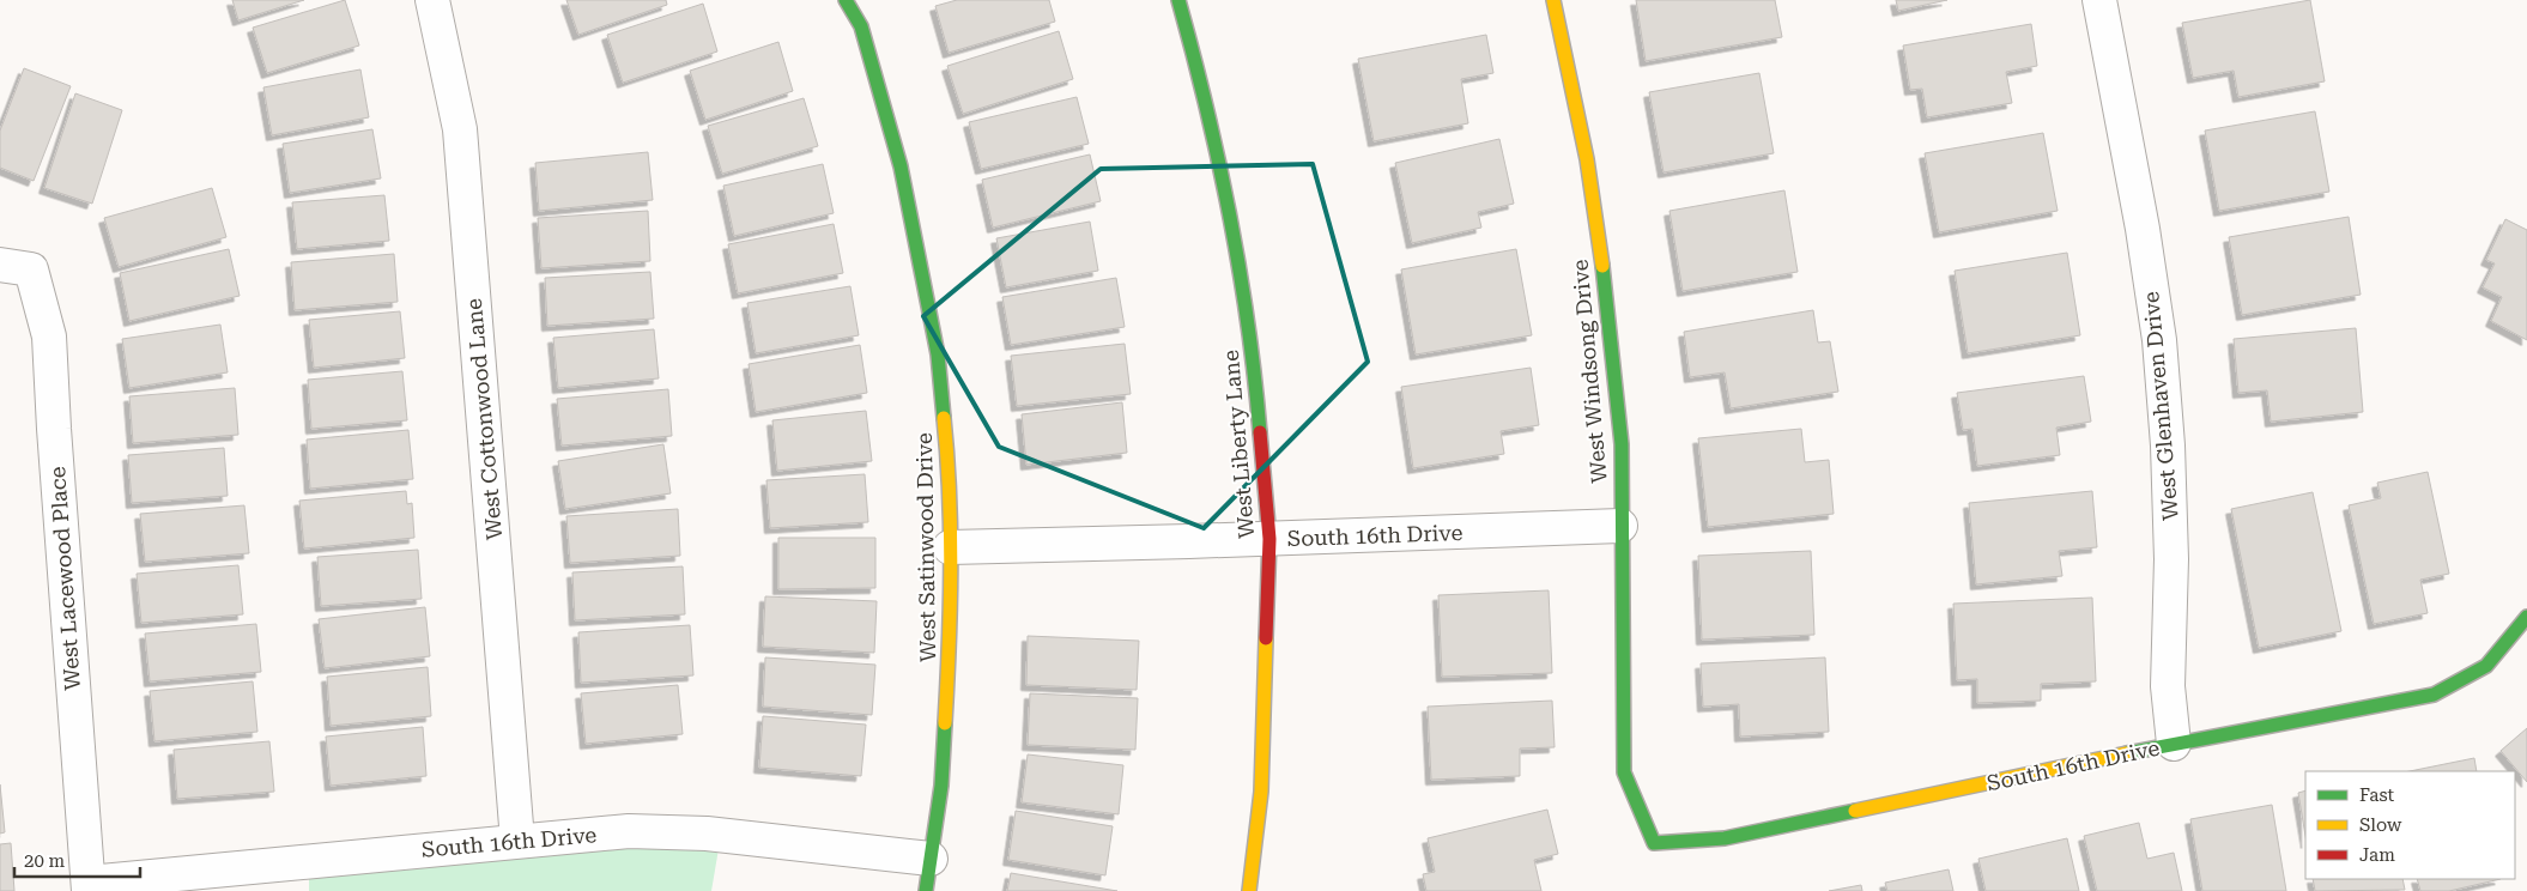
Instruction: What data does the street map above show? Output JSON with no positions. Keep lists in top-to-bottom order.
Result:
{
  "streets": {
    "street": [
      "West Windsong Drive",
      "West Glenhaven Drive",
      "West Cottonwood Lane",
      "West Liberty Lane",
      "South 16th Drive",
      "West Satinwood Drive",
      "West Lacewood Place"
    ]
  },
  "crossings": [
    ["West Windsong Drive", "South 16th Drive"],
    ["West Glenhaven Drive", "South 16th Drive"],
    ["West Cottonwood Lane", "South 16th Drive"],
    ["West Liberty Lane", "South 16th Drive"],
    ["South 16th Drive", "West Satinwood Drive"],
    ["South 16th Drive", "West Lacewood Place"]
  ],
  "legend": ["Fast", "Slow", "Jam"],
  "scale_bar": "20 m"
}
